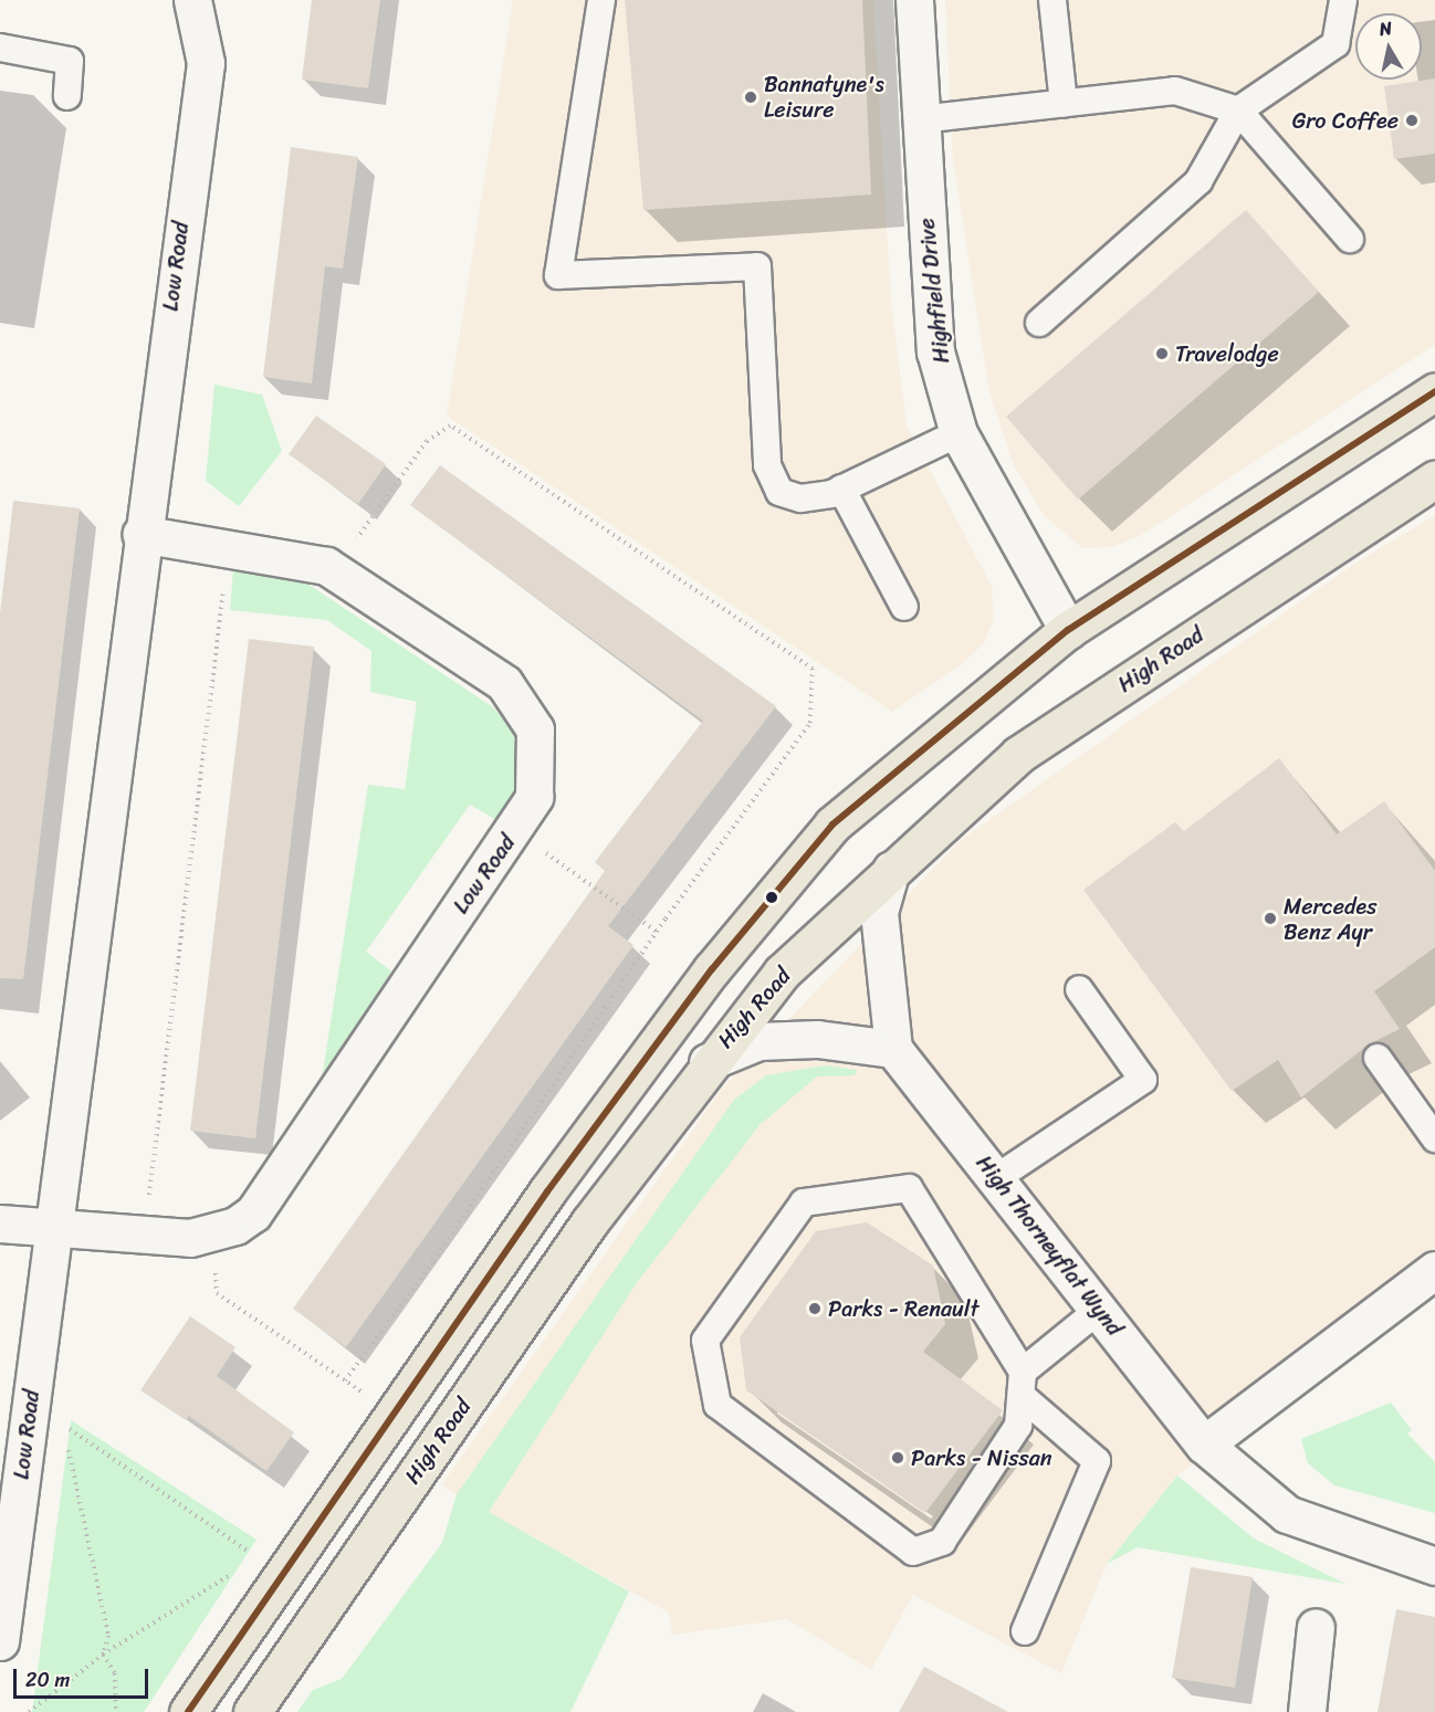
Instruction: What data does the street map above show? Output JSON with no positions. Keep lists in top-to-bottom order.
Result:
{
  "streets": {
    "main road": ["High Road"],
    "street": ["Low Road", "Highfield Drive", "High Thorneyflat Wynd"]
  },
  "places": [
    "Bannatyne's Leisure",
    "Gro Coffee",
    "Travelodge",
    "Mercedes Benz Ayr",
    "Parks - Renault",
    "Parks - Nissan"
  ],
  "scale_bar": "20 m",
  "north": "top"
}
